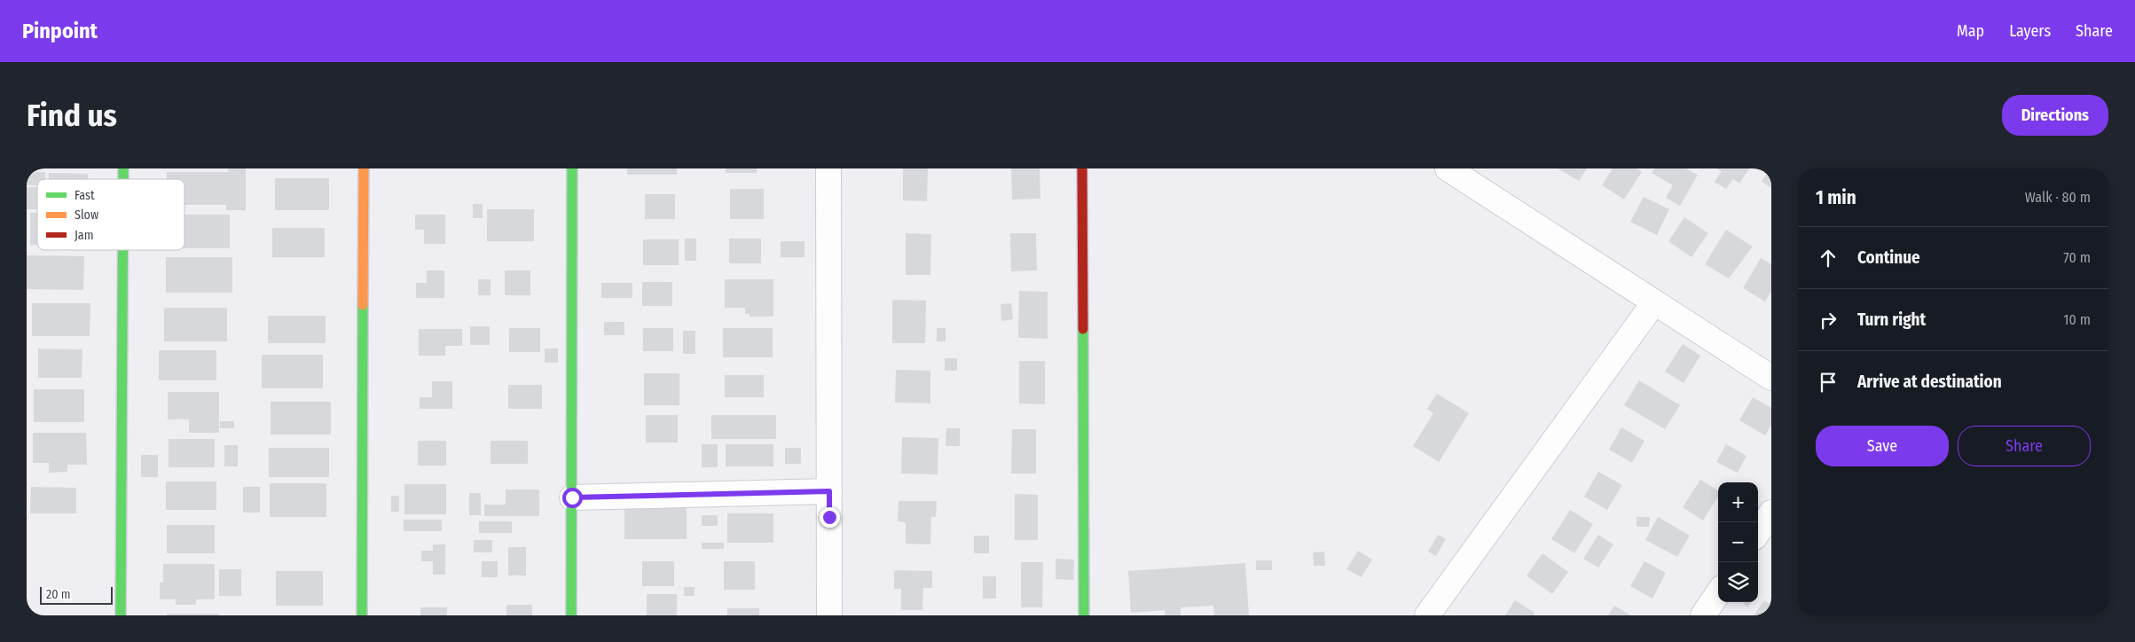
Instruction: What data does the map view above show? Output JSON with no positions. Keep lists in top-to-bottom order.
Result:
{
  "legend": ["Fast", "Slow", "Jam"],
  "scale_bar": "20 m",
  "page": {
    "header": "Pinpoint",
    "nav": ["Map", "Layers", "Share"],
    "buttons": [
      "Directions",
      ["Save", "Share"]
    ],
    "title": "Find us",
    "heading": ["1 min", "Walk · 80 m"],
    "list": [
      ["Continue", "70 m"],
      ["Turn right", "10 m"],
      "Arrive at destination"
    ],
    "map_buttons": ["+", "−"],
    "scale": "20 m"
  }
}
